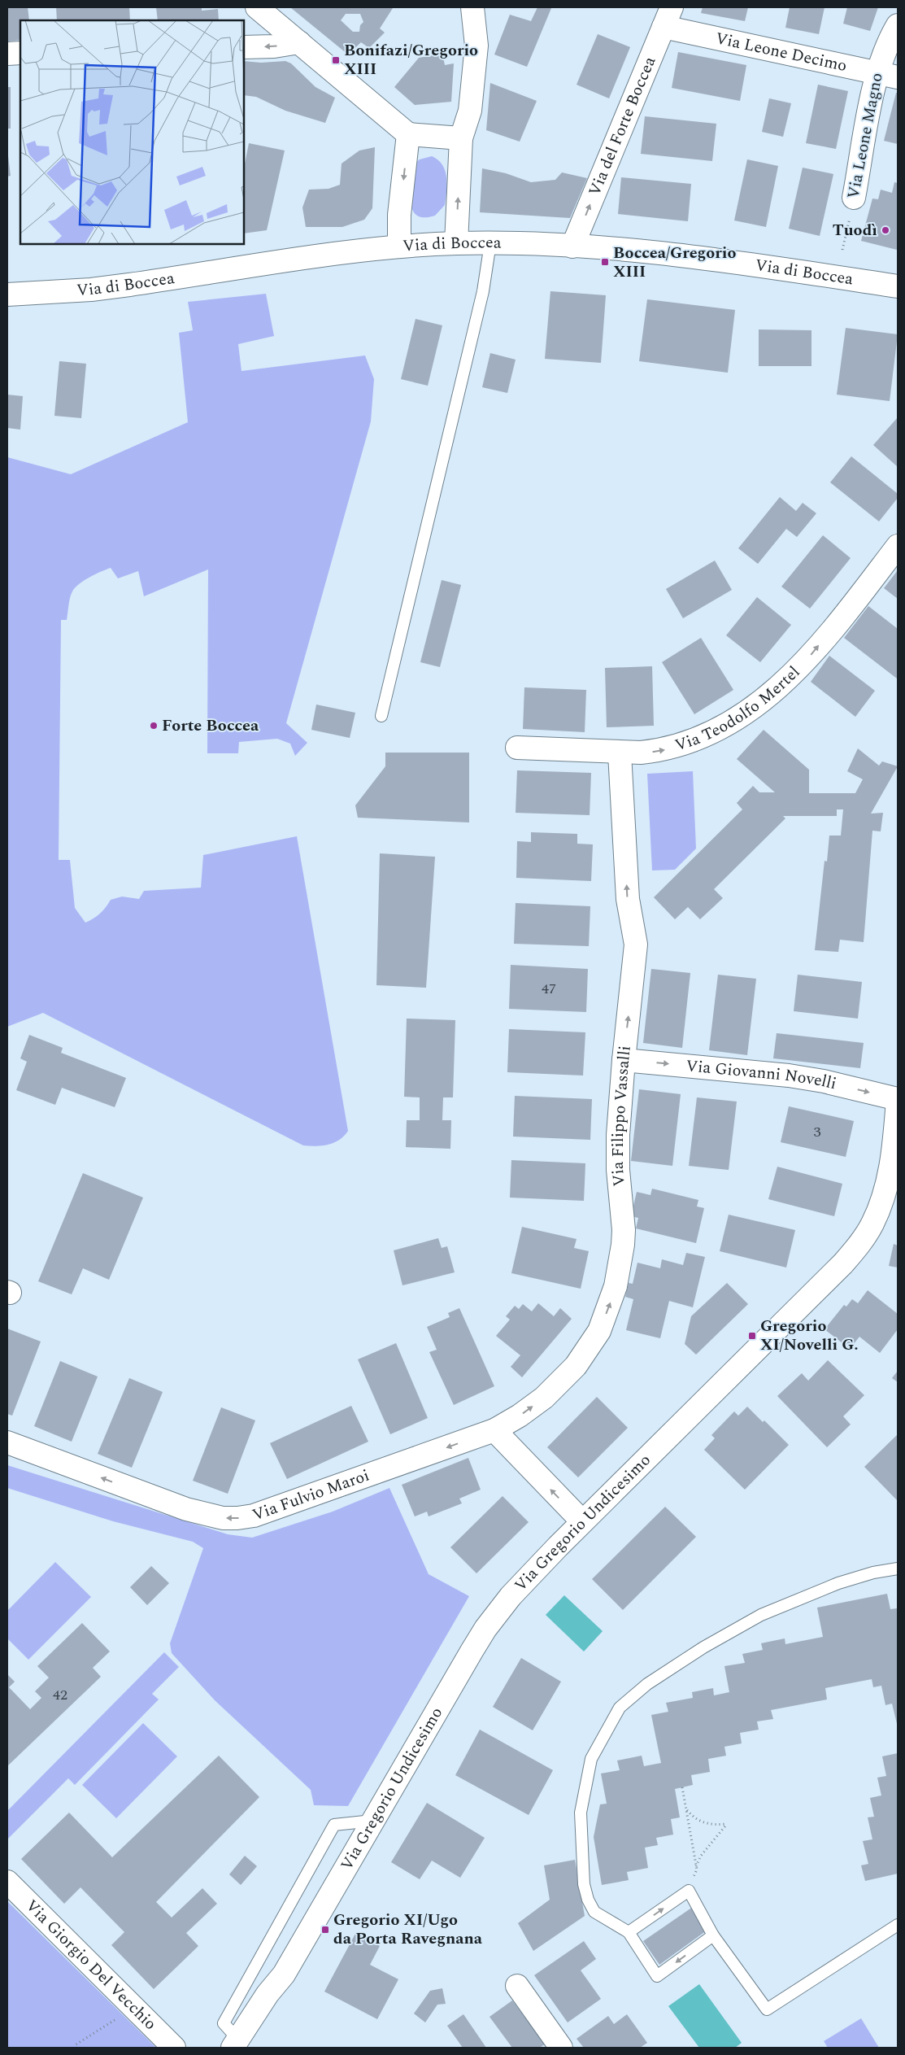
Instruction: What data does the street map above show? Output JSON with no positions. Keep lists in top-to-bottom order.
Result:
{
  "streets": {
    "street": [
      "Via Leone Decimo",
      "Via del Forte Boccea",
      "Via Leone Magno",
      "Via di Boccea",
      "Via Teodolfo Mertel",
      "Via Giovanni Novelli",
      "Via Filippo Vassalli",
      "Via Fulvio Maroi",
      "Via Gregorio Undicesimo",
      "Via Giorgio Del Vecchio"
    ]
  },
  "crossings": [
    ["Via Leone Decimo", "Via del Forte Boccea"],
    ["Via Leone Decimo", "Via Leone Magno"],
    ["Via del Forte Boccea", "Via di Boccea"],
    ["Via Teodolfo Mertel", "Via Filippo Vassalli"],
    ["Via Giovanni Novelli", "Via Filippo Vassalli"],
    ["Via Giovanni Novelli", "Via Gregorio Undicesimo"],
    ["Via Filippo Vassalli", "Via Fulvio Maroi"]
  ],
  "one_way": [
    "Via Teodolfo Mertel",
    "Via Giovanni Novelli",
    "Via Filippo Vassalli",
    "Via Fulvio Maroi"
  ],
  "places": {
    "transit": [
      "Bonifazi/Gregorio XIII",
      "Boccea/Gregorio XIII",
      "Gregorio XI/Novelli G.",
      "Gregorio XI/Ugo da Porta Ravegnana"
    ],
    "other": ["Tuodì", "Forte Boccea"]
  },
  "house_numbers": ["47", "3", "42"]
}
